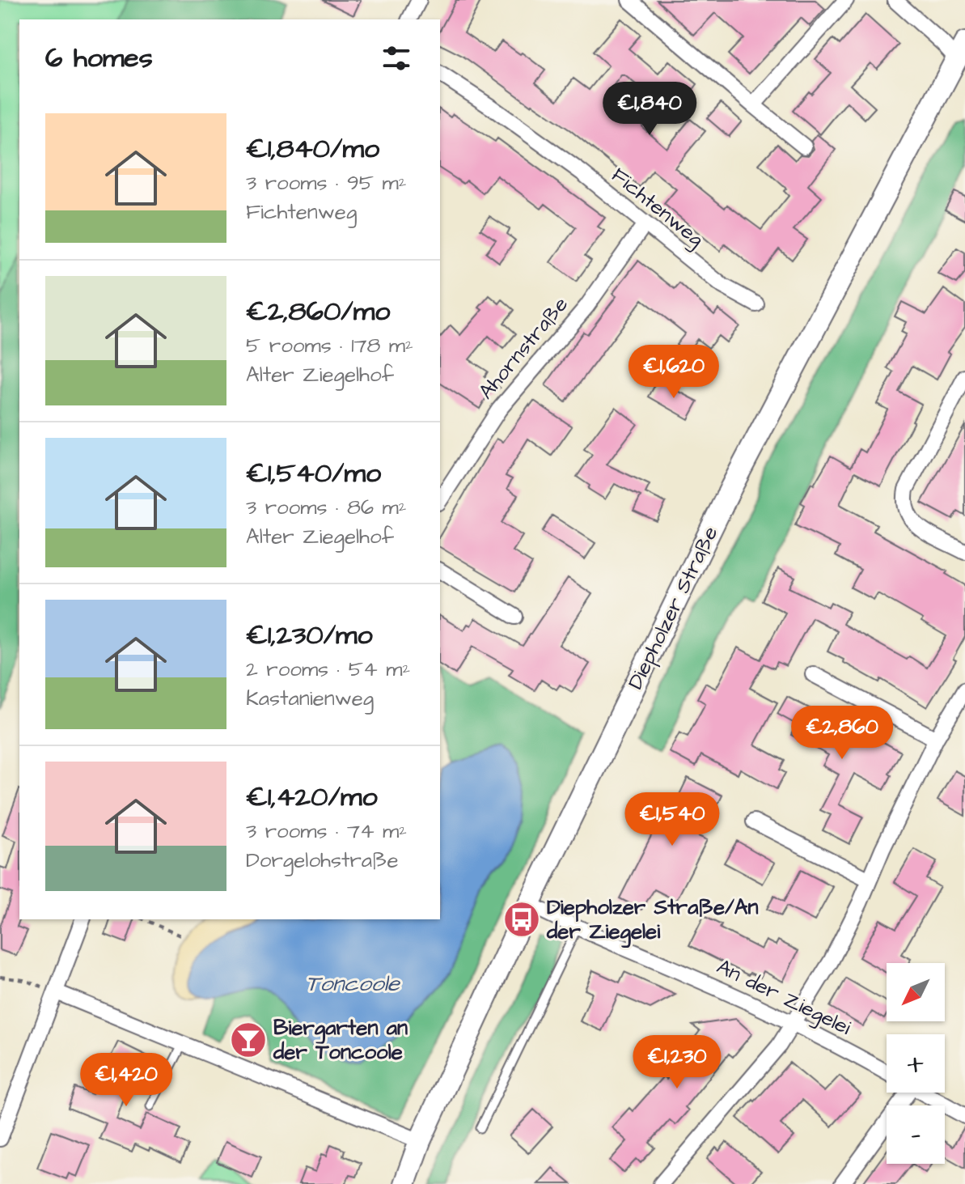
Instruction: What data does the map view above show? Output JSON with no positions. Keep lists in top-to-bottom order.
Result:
{
  "streets": {
    "main road": ["Diepholzer Straße"],
    "street": ["Fichtenweg", "Ahornstraße", "An der Ziegelei"]
  },
  "crossings": [
    ["Fichtenweg", "Ahornstraße"],
    ["Diepholzer Straße", "An der Ziegelei"]
  ],
  "water": ["Toncoole"],
  "places": {
    "bus stop": ["Diepholzer Straße/An der Ziegelei"],
    "bar": ["Biergarten an der Toncoole"]
  },
  "north": "bottom left",
  "page": {
    "heading": "6 homes",
    "price": [
      "€1,840",
      "€1,620",
      "€2,860",
      "€1,540",
      "€1,230",
      "€1,420"
    ],
    "list": [
      {
        "name": "€1,840/mo",
        "note": "3 rooms · 95 m² · Fichtenweg"
      },
      {
        "name": "€2,860/mo",
        "note": "5 rooms · 178 m² · Alter Ziegelhof"
      },
      {
        "name": "€1,540/mo",
        "note": "3 rooms · 86 m² · Alter Ziegelhof"
      },
      {
        "name": "€1,230/mo",
        "note": "2 rooms · 54 m² · Kastanienweg"
      },
      {
        "name": "€1,420/mo",
        "note": "3 rooms · 74 m² · Dorgelohstraße"
      }
    ],
    "map_buttons": ["+", "−"]
  }
}
